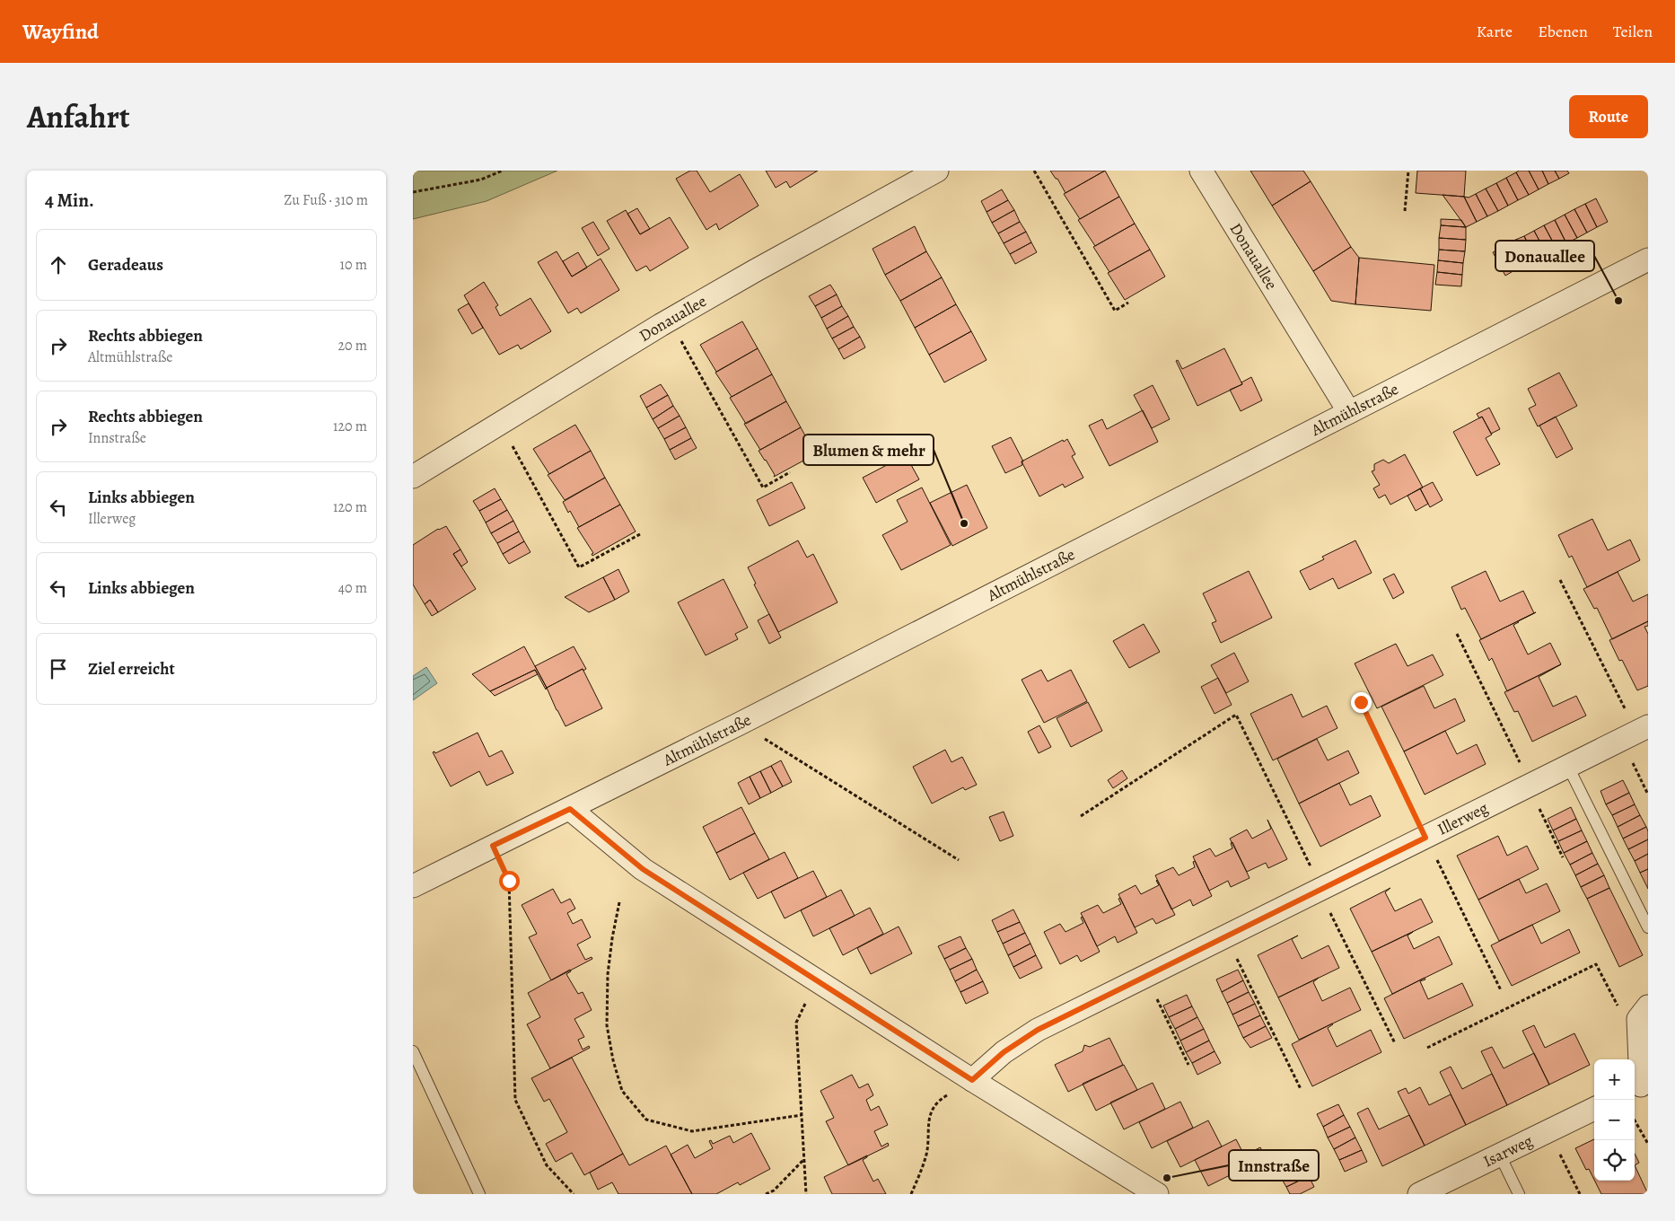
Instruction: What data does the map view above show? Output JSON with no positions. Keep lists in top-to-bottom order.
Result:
{
  "streets": {
    "street": [
      "Donauallee",
      "Altmühlstraße",
      "Illerweg",
      "Isarweg"
    ]
  },
  "crossings": [
    ["Donauallee", "Altmühlstraße"]
  ],
  "places": ["Donauallee", "Blumen & mehr", "Innstraße"],
  "page": {
    "header": "Wayfind",
    "nav": ["Karte", "Ebenen", "Teilen"],
    "title": "Anfahrt",
    "buttons": "Route",
    "heading": ["4 Min.", "Zu Fuß · 310 m"],
    "list": [
      ["Geradeaus", "10 m"],
      ["Rechts abbiegen", "Altmühlstraße", "20 m"],
      ["Rechts abbiegen", "Innstraße", "120 m"],
      ["Links abbiegen", "Illerweg", "120 m"],
      ["Links abbiegen", "40 m"],
      "Ziel erreicht"
    ],
    "map_buttons": ["+", "−"]
  }
}
